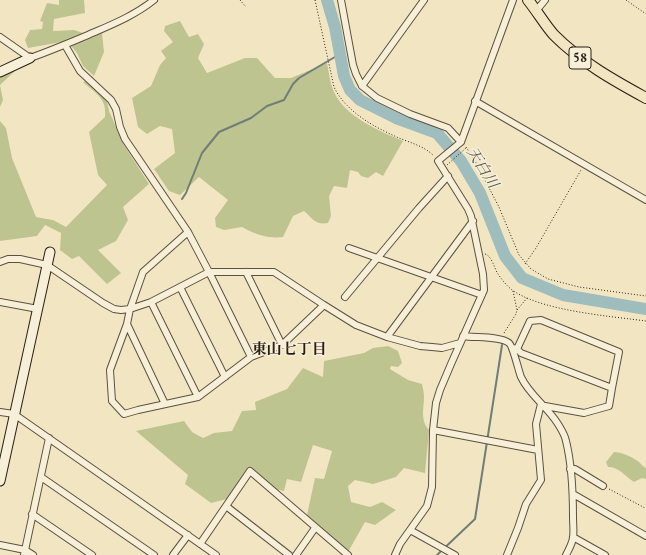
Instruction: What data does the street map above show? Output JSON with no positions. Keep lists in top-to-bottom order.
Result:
{
  "streets": {
    "main road": ["58"]
  },
  "districts": ["東山七丁目"],
  "water": ["天白川"]
}
